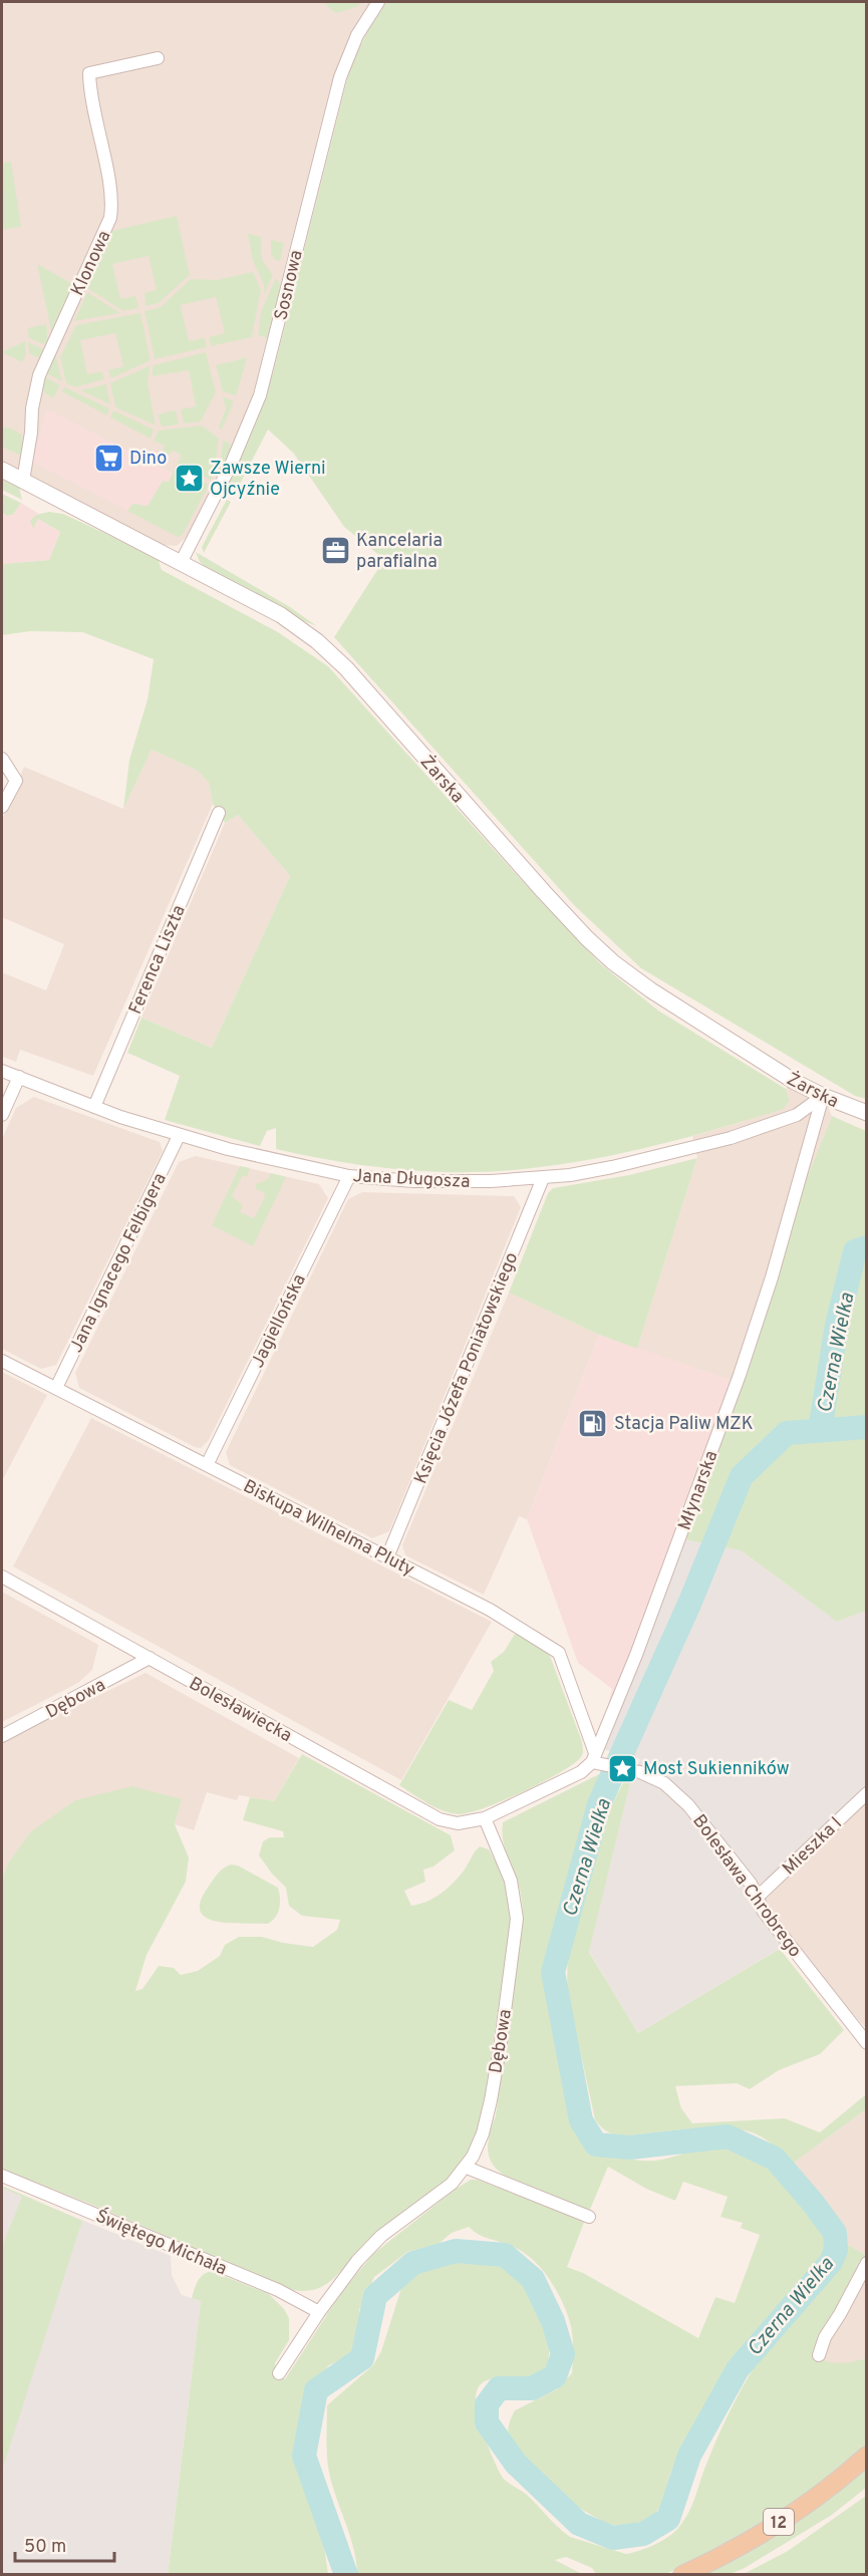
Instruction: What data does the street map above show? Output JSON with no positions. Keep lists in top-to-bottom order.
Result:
{
  "streets": {
    "main road": ["12"],
    "street": [
      "Klonowa",
      "Sosnowa",
      "Żarska",
      "Ferenca Liszta",
      "Jana Długosza",
      "Jana Ignacego Felbigera",
      "Jagiellońska",
      "Księcia Józefa Poniatowskiego",
      "Młynarska",
      "Biskupa Wilhelma Pluty",
      "Dębowa",
      "Bolesławiecka",
      "Mieszka I",
      "Bolesława Chrobrego",
      "Świętego Michała"
    ]
  },
  "crossings": [
    ["Klonowa", "Żarska"],
    ["Sosnowa", "Żarska"],
    ["Żarska", "Jana Długosza"],
    ["Żarska", "Młynarska"],
    ["Ferenca Liszta", "Jana Długosza"],
    ["Jana Długosza", "Jana Ignacego Felbigera"],
    ["Jana Długosza", "Jagiellońska"],
    ["Jana Długosza", "Księcia Józefa Poniatowskiego"],
    ["Jana Długosza", "Młynarska"],
    ["Jana Ignacego Felbigera", "Biskupa Wilhelma Pluty"],
    ["Jagiellońska", "Biskupa Wilhelma Pluty"],
    ["Księcia Józefa Poniatowskiego", "Biskupa Wilhelma Pluty"],
    ["Młynarska", "Biskupa Wilhelma Pluty"],
    ["Młynarska", "Bolesława Chrobrego"],
    ["Biskupa Wilhelma Pluty", "Bolesława Chrobrego"],
    ["Dębowa", "Bolesławiecka"],
    ["Dębowa", "Świętego Michała"],
    ["Mieszka I", "Bolesława Chrobrego"]
  ],
  "water": ["Czerna Wielka"],
  "places": {
    "supermarket": ["Dino"],
    "place": ["Zawsze Wierni Ojcyźnie", "Most Sukienników"],
    "office": ["Kancelaria parafialna"],
    "fuel station": ["Stacja Paliw MZK"]
  },
  "scale_bar": "50 m"
}
